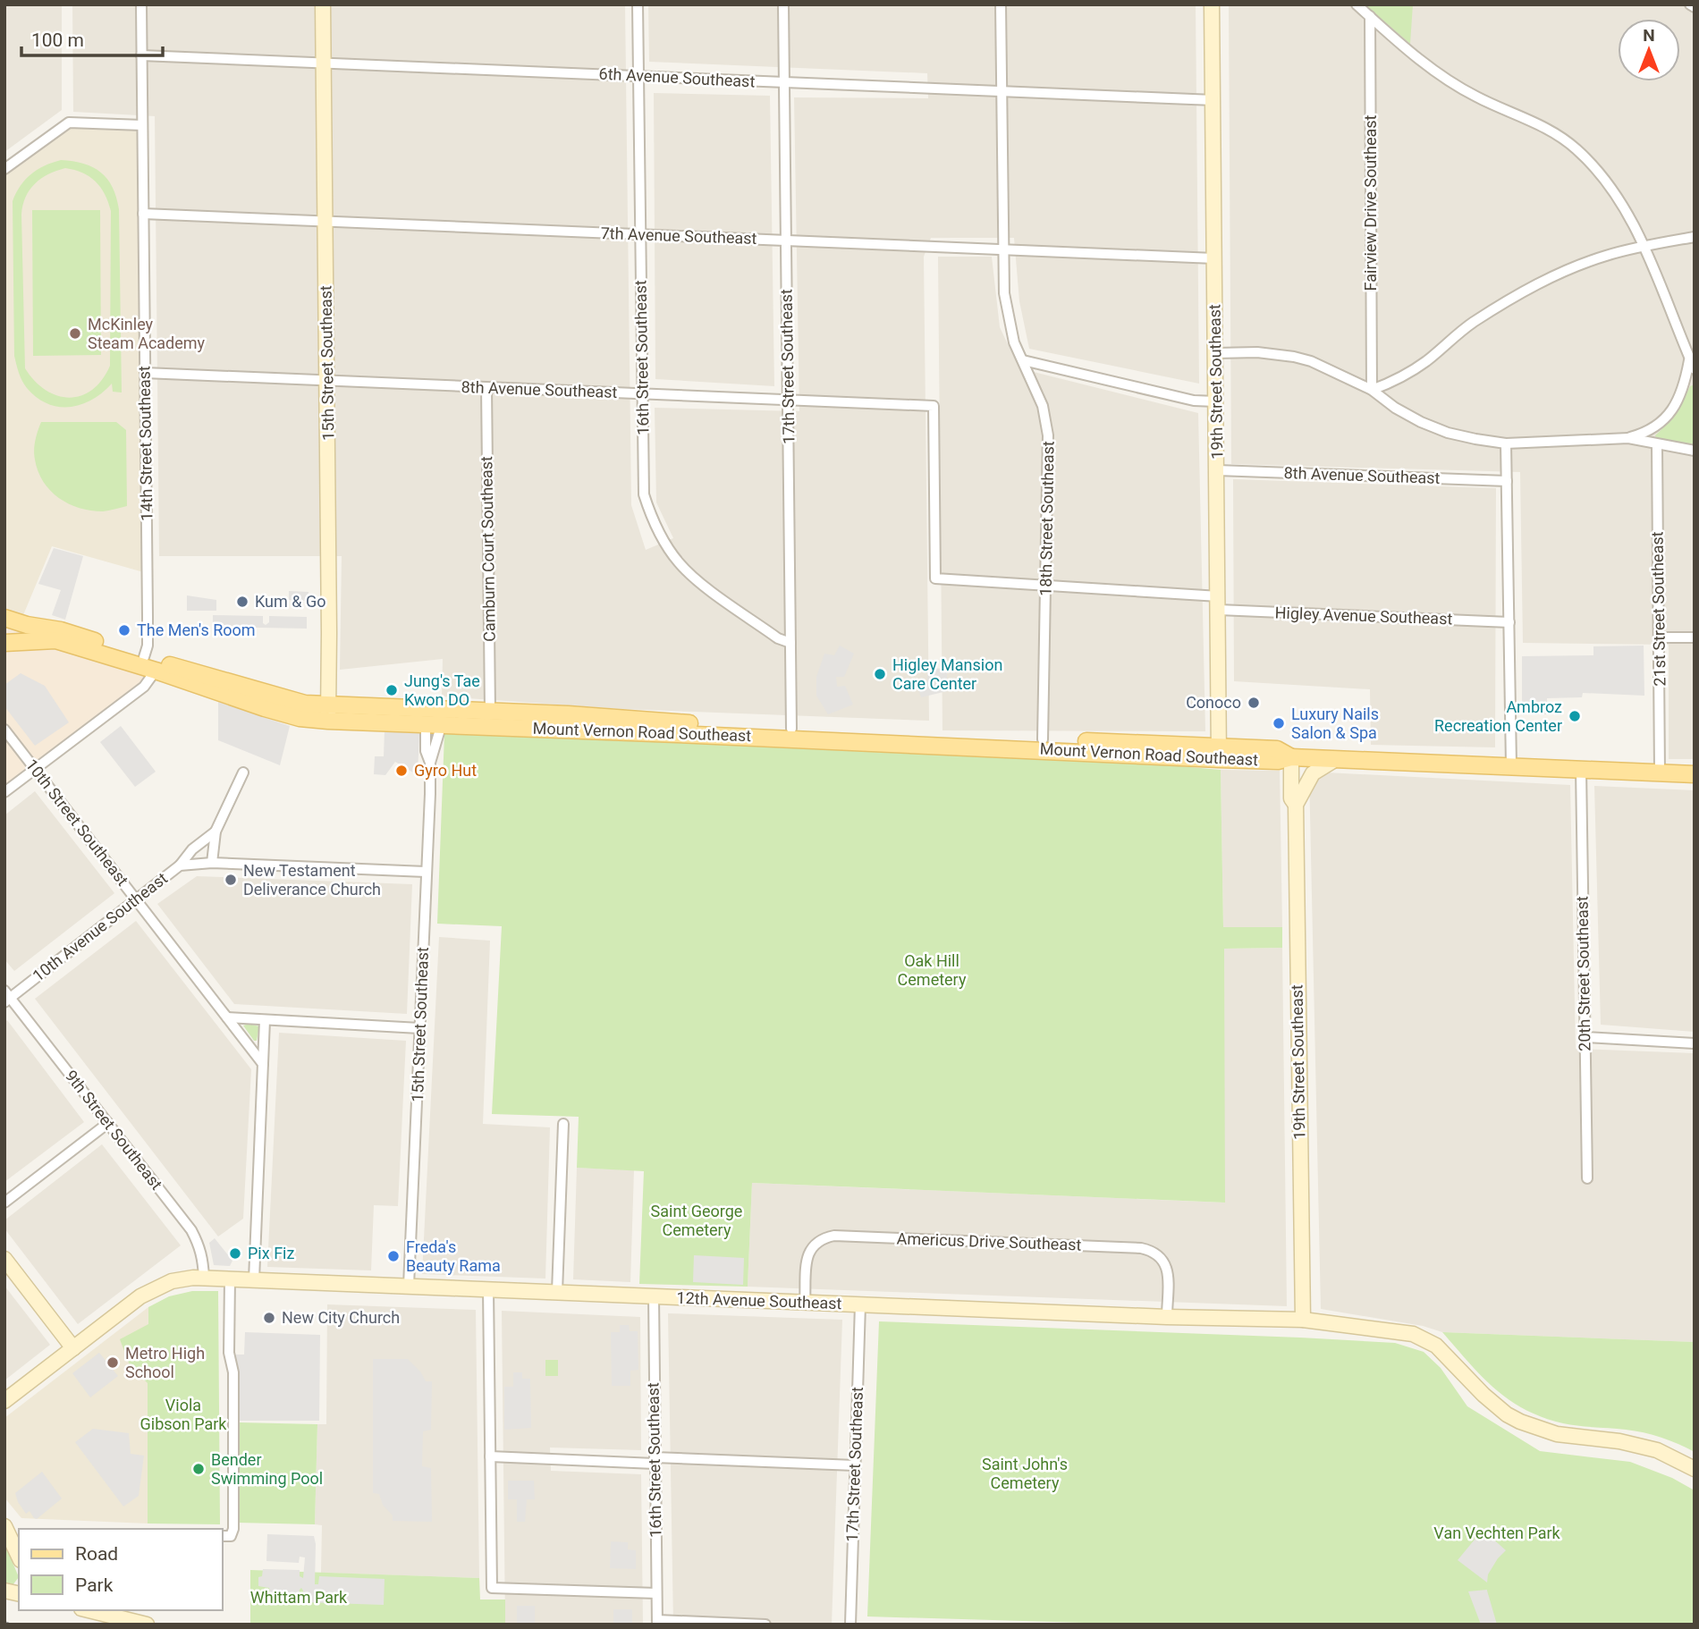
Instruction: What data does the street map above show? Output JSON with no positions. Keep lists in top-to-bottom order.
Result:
{
  "streets": {
    "main road": [
      "15th Street Southeast",
      "19th Street Southeast",
      "Mount Vernon Road Southeast",
      "12th Avenue Southeast"
    ],
    "street": [
      "6th Avenue Southeast",
      "Fairview Drive Southeast",
      "7th Avenue Southeast",
      "16th Street Southeast",
      "17th Street Southeast",
      "8th Avenue Southeast",
      "14th Street Southeast",
      "18th Street Southeast",
      "Camburn Court Southeast",
      "21st Street Southeast",
      "Higley Avenue Southeast",
      "10th Street Southeast",
      "10th Avenue Southeast",
      "20th Street Southeast",
      "9th Street Southeast",
      "Americus Drive Southeast"
    ]
  },
  "crossings": [
    ["6th Avenue Southeast", "16th Street Southeast"],
    ["6th Avenue Southeast", "15th Street Southeast"],
    ["6th Avenue Southeast", "17th Street Southeast"],
    ["6th Avenue Southeast", "19th Street Southeast"],
    ["6th Avenue Southeast", "14th Street Southeast"],
    ["6th Avenue Southeast", "18th Street Southeast"],
    ["7th Avenue Southeast", "16th Street Southeast"],
    ["7th Avenue Southeast", "15th Street Southeast"],
    ["7th Avenue Southeast", "17th Street Southeast"],
    ["7th Avenue Southeast", "19th Street Southeast"],
    ["7th Avenue Southeast", "14th Street Southeast"],
    ["7th Avenue Southeast", "18th Street Southeast"],
    ["16th Street Southeast", "17th Street Southeast"],
    ["16th Street Southeast", "8th Avenue Southeast"],
    ["16th Street Southeast", "12th Avenue Southeast"],
    ["15th Street Southeast", "8th Avenue Southeast"],
    ["15th Street Southeast", "Mount Vernon Road Southeast"],
    ["15th Street Southeast", "10th Avenue Southeast"],
    ["15th Street Southeast", "12th Avenue Southeast"],
    ["17th Street Southeast", "8th Avenue Southeast"],
    ["17th Street Southeast", "Mount Vernon Road Southeast"],
    ["17th Street Southeast", "12th Avenue Southeast"],
    ["19th Street Southeast", "8th Avenue Southeast"],
    ["19th Street Southeast", "Higley Avenue Southeast"],
    ["19th Street Southeast", "Mount Vernon Road Southeast"],
    ["19th Street Southeast", "12th Avenue Southeast"],
    ["8th Avenue Southeast", "14th Street Southeast"],
    ["8th Avenue Southeast", "Camburn Court Southeast"],
    ["8th Avenue Southeast", "Higley Avenue Southeast"],
    ["14th Street Southeast", "Mount Vernon Road Southeast"],
    ["18th Street Southeast", "Higley Avenue Southeast"],
    ["18th Street Southeast", "Mount Vernon Road Southeast"],
    ["Camburn Court Southeast", "Mount Vernon Road Southeast"],
    ["21st Street Southeast", "Mount Vernon Road Southeast"],
    ["Mount Vernon Road Southeast", "20th Street Southeast"],
    ["10th Street Southeast", "10th Avenue Southeast"],
    ["10th Avenue Southeast", "9th Street Southeast"],
    ["9th Street Southeast", "12th Avenue Southeast"],
    ["Americus Drive Southeast", "12th Avenue Southeast"]
  ],
  "parks": [
    "Oak Hill Cemetery",
    "Saint George Cemetery",
    "Viola Gibson Park",
    "Saint John's Cemetery",
    "Van Vechten Park",
    "Whittam Park"
  ],
  "places": [
    "McKinley Steam Academy",
    "Kum & Go",
    "The Men's Room",
    "Higley Mansion Care Center",
    "Jung's Tae Kwon DO",
    "Conoco",
    "Ambroz Recreation Center",
    "Luxury Nails Salon & Spa",
    "Gyro Hut",
    "New Testament Deliverance Church",
    "Pix Fiz",
    "Freda's Beauty Rama",
    "New City Church",
    "Metro High School",
    "Bender Swimming Pool"
  ],
  "legend": ["Road", "Park"],
  "scale_bar": "100 m",
  "north": "top"
}
